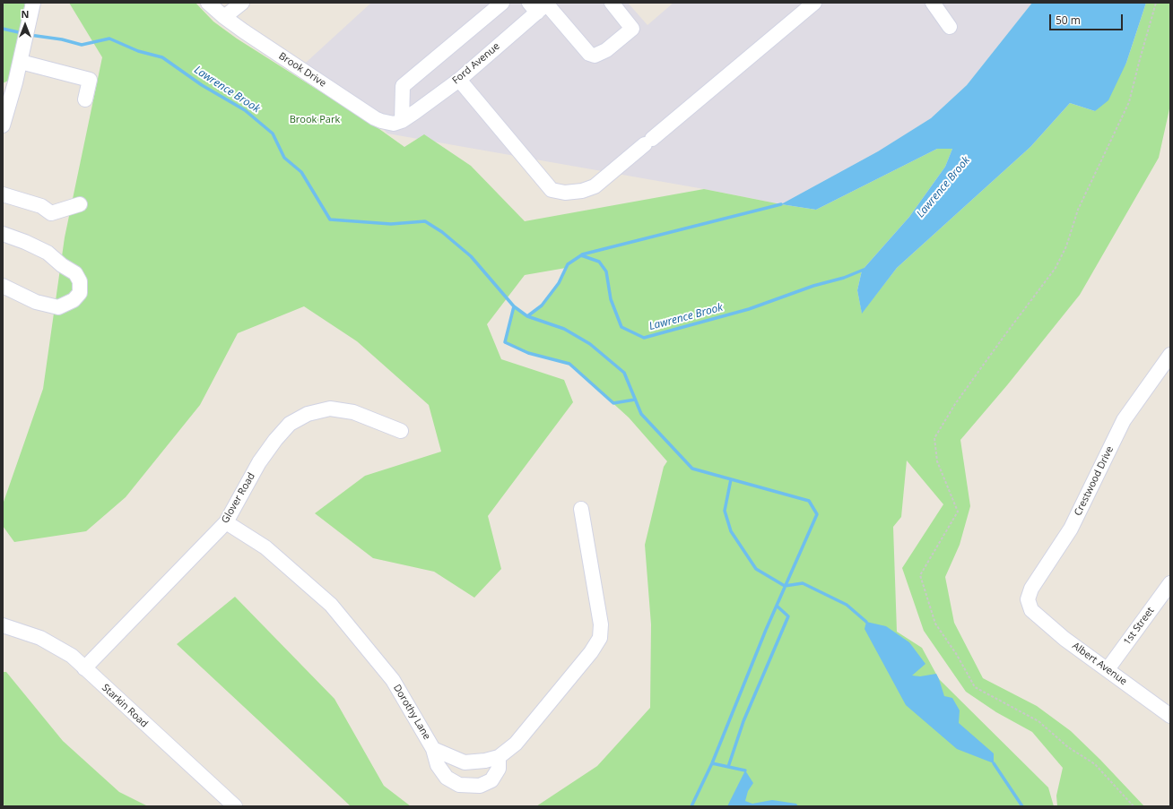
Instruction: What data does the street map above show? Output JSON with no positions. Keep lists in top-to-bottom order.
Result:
{
  "streets": {
    "street": [
      "Ford Avenue",
      "Brook Drive",
      "Crestwood Drive",
      "Glover Road",
      "1st Street",
      "Albert Avenue",
      "Starkin Road",
      "Dorothy Lane"
    ]
  },
  "crossings": [
    ["Ford Avenue", "Brook Drive"],
    ["Crestwood Drive", "Albert Avenue"],
    ["Glover Road", "Starkin Road"],
    ["Glover Road", "Dorothy Lane"],
    ["1st Street", "Albert Avenue"]
  ],
  "water": ["Lawrence Brook"],
  "parks": ["Brook Park"],
  "scale_bar": "50 m",
  "north": "top"
}
